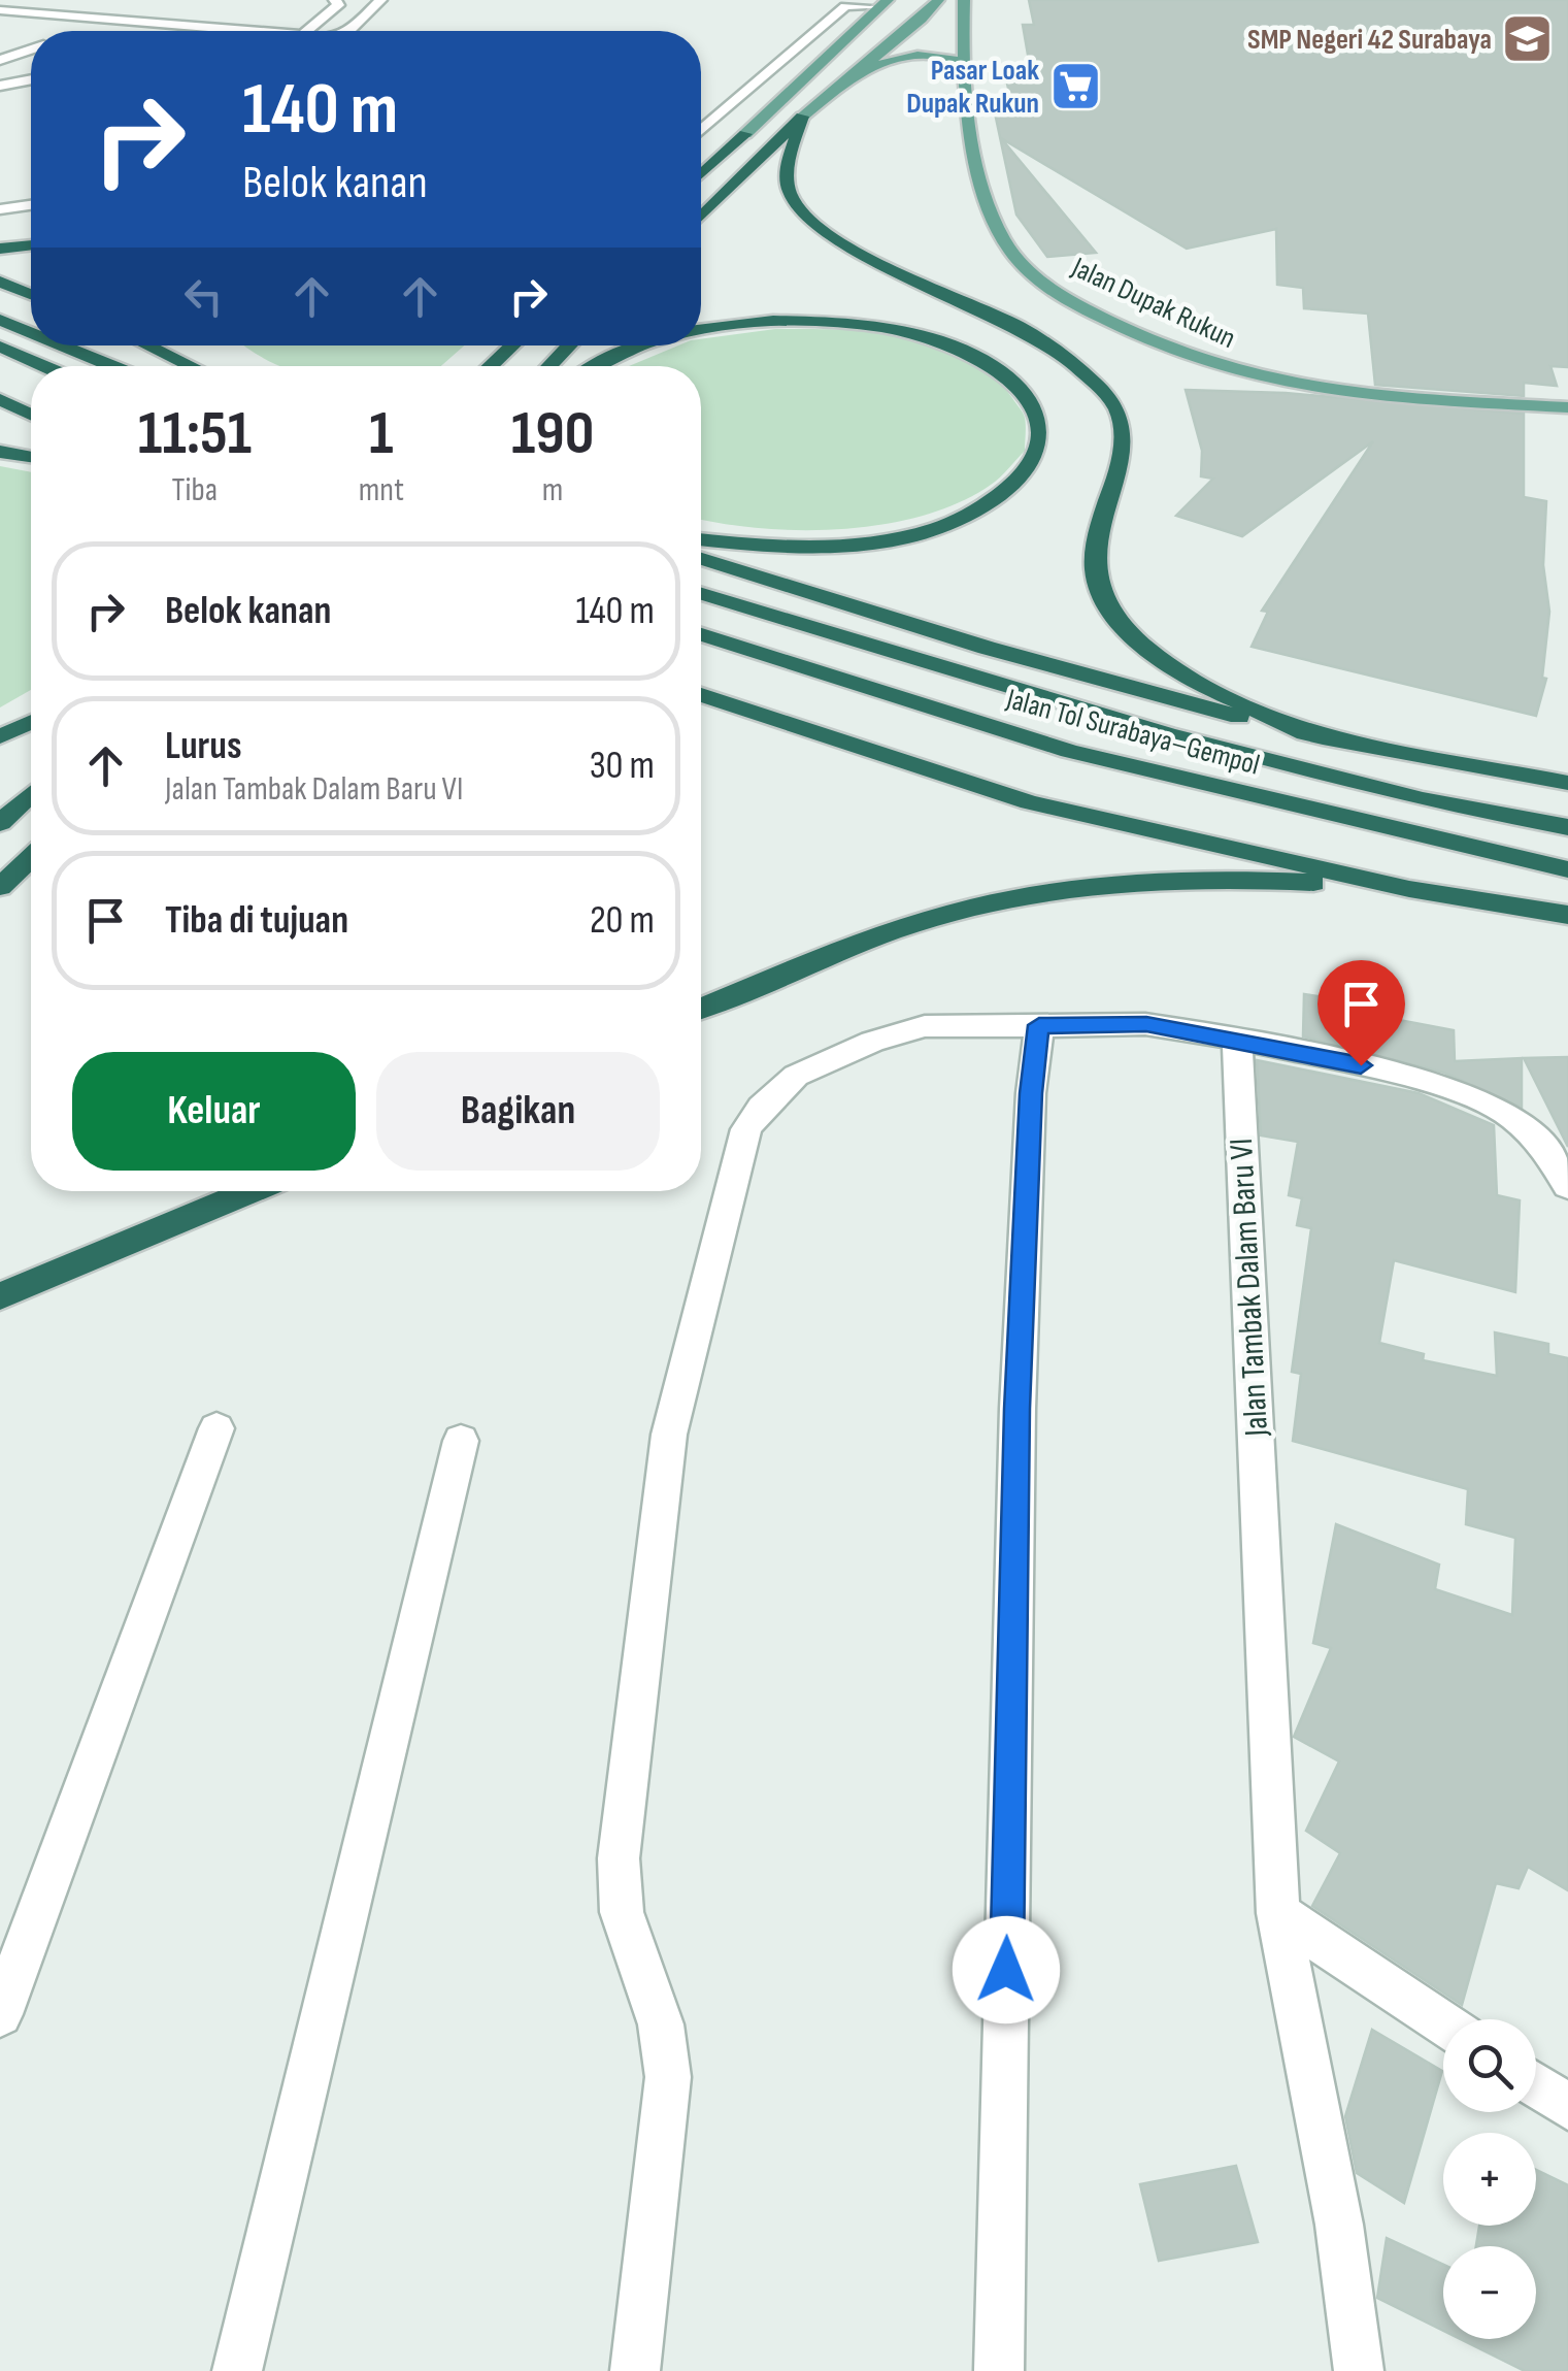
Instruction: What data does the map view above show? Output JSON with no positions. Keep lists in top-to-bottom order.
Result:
{
  "streets": {
    "highway": ["Jalan Tol Surabaya–Gempol"],
    "main road": ["Jalan Dupak Rukun"],
    "street": ["Jalan Tambak Dalam Baru VI"]
  },
  "places": {
    "school or university": ["SMP Negeri 42 Surabaya"],
    "supermarket": ["Pasar Loak Dupak Rukun"]
  },
  "page": {
    "turn": ["140 m", "Belok kanan"],
    "eta": [
      "11:51",
      "Tiba",
      "1",
      "mnt",
      "190",
      "m"
    ],
    "list": [
      {
        "name": "Belok kanan",
        "value": "140 m"
      },
      {
        "name": "Lurus",
        "note": "Jalan Tambak Dalam Baru VI",
        "value": "30 m"
      },
      {
        "name": "Tiba di tujuan",
        "value": "20 m"
      }
    ],
    "buttons": ["Keluar", "Bagikan"],
    "map_buttons": ["+", "−"]
  }
}
